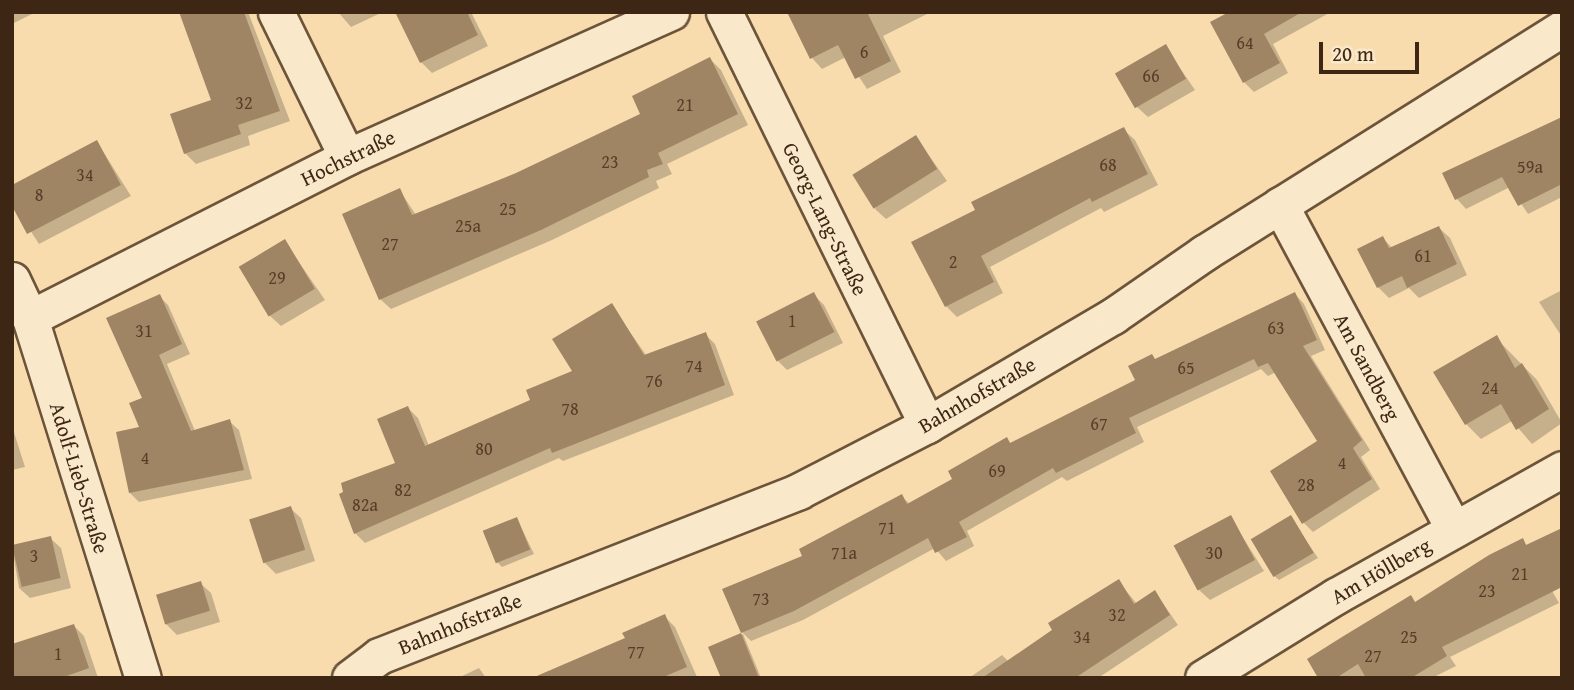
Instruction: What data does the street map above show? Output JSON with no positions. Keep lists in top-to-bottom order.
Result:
{
  "streets": {
    "street": [
      "Hochstraße",
      "Georg-Lang-Straße",
      "Am Sandberg",
      "Bahnhofstraße",
      "Adolf-Lieb-Straße",
      "Am Höllberg"
    ]
  },
  "crossings": [
    ["Hochstraße", "Adolf-Lieb-Straße"],
    ["Georg-Lang-Straße", "Bahnhofstraße"],
    ["Am Sandberg", "Bahnhofstraße"],
    ["Am Sandberg", "Am Höllberg"]
  ],
  "house_numbers": [
    "64",
    "6",
    "66",
    "32",
    "21",
    "23",
    "68",
    "59a",
    "34",
    "8",
    "25",
    "25a",
    "27",
    "61",
    "2",
    "29",
    "1",
    "63",
    "31",
    "74",
    "65",
    "76",
    "24",
    "78",
    "67",
    "80",
    "4",
    "4",
    "69",
    "28",
    "82",
    "82a",
    "71",
    "71a",
    "30",
    "3",
    "21",
    "23",
    "73",
    "32",
    "34",
    "25",
    "77",
    "1",
    "27"
  ],
  "scale_bar": "20 m"
}
